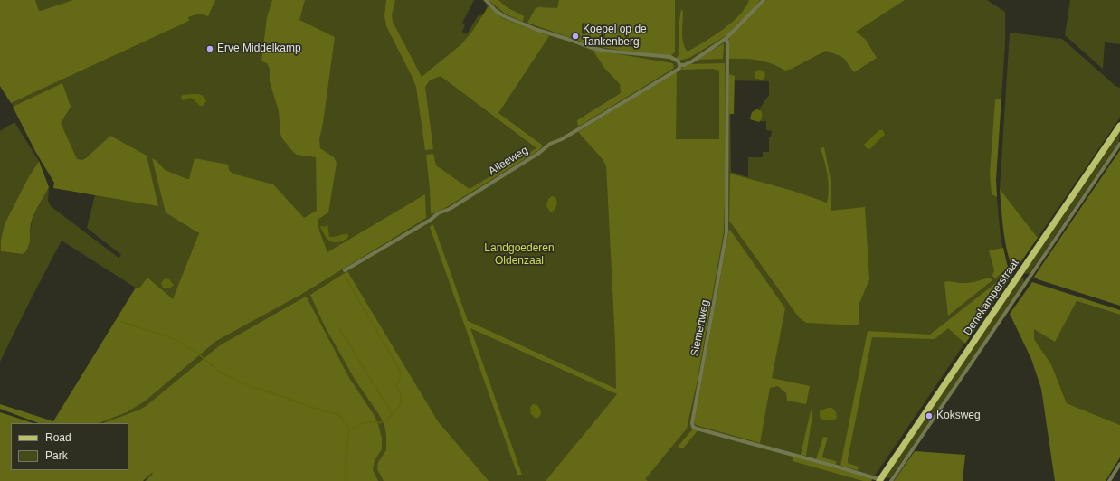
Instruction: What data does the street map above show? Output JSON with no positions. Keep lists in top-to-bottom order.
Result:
{
  "streets": {
    "main road": ["Denekamperstraat"],
    "street": ["Alleeweg", "Siemertweg"]
  },
  "crossings": [
    ["Denekamperstraat", "Siemertweg"]
  ],
  "parks": ["Landgoederen Oldenzaal"],
  "places": ["Koepel op de Tankenberg", "Erve Middelkamp", "Koksweg"],
  "legend": ["Road", "Park"]
}
